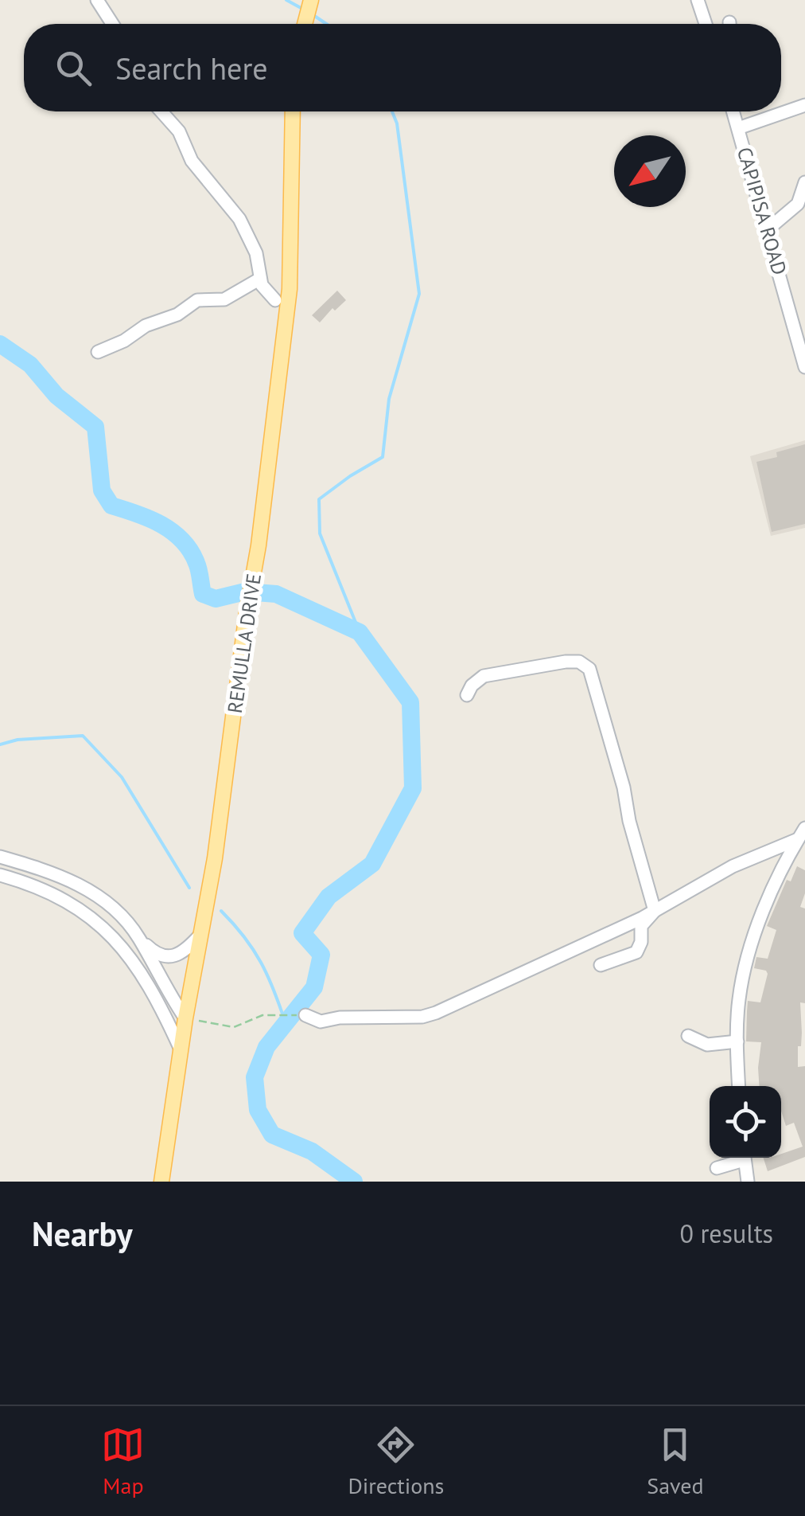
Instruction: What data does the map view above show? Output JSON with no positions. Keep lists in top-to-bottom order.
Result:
{
  "streets": {
    "main road": ["REMULLA DRIVE"],
    "street": ["CAPIPISA ROAD"]
  },
  "north": "bottom left",
  "page": {
    "search": "Search here",
    "heading": ["Nearby", "0 results"],
    "nav": ["Map", "Directions", "Saved"]
  }
}
